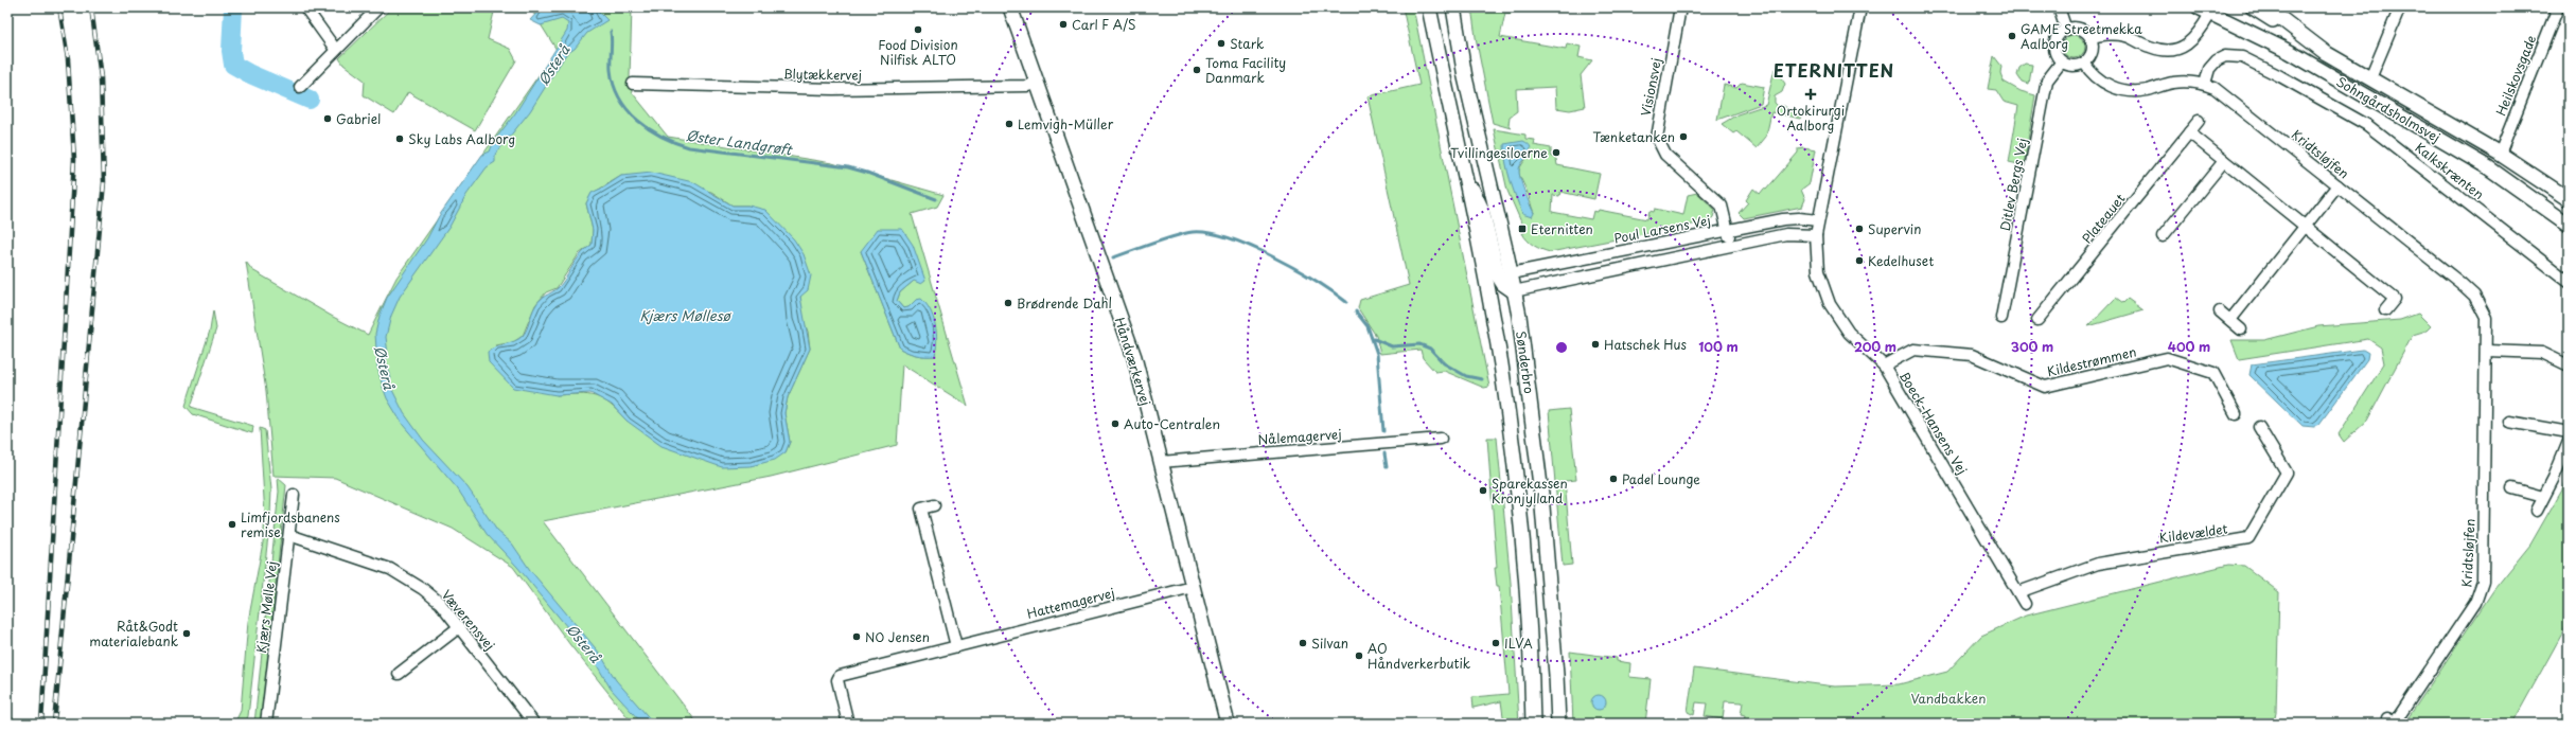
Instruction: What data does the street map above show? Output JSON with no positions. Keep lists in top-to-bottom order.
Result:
{
  "streets": {
    "street": [
      "Blytækkervej",
      "Heilskovsgade",
      "Visionsvej",
      "Sohngårdsholmsvej",
      "Kridtsløjfen",
      "Kalkskrænten",
      "Ditlev Bergs Vej",
      "Plateauet",
      "Poul Larsens Vej",
      "Håndværkervej",
      "Kildestrømmen",
      "Sønderbro",
      "Boeck-Hansens Vej",
      "Nålemagervej",
      "Kildevældet",
      "Hattemagervej",
      "Kjærs Mølle Vej",
      "Væverensvej"
    ]
  },
  "crossings": [
    ["Blytækkervej", "Håndværkervej"],
    ["Heilskovsgade", "Sohngårdsholmsvej"],
    ["Visionsvej", "Poul Larsens Vej"],
    ["Kridtsløjfen", "Kalkskrænten"],
    ["Kridtsløjfen", "Ditlev Bergs Vej"],
    ["Poul Larsens Vej", "Sønderbro"],
    ["Poul Larsens Vej", "Boeck-Hansens Vej"],
    ["Håndværkervej", "Nålemagervej"],
    ["Håndværkervej", "Hattemagervej"],
    ["Kildestrømmen", "Boeck-Hansens Vej"],
    ["Boeck-Hansens Vej", "Kildevældet"],
    ["Kjærs Mølle Vej", "Væverensvej"]
  ],
  "districts": ["ETERNITTEN"],
  "water": ["Østerå", "Øster Landgrøft", "Kjærs Møllesø"],
  "parks": ["Vandbakken"],
  "places": {
    "other": [
      "Carl F A/S",
      "Food Division Nilfisk ALTO",
      "GAME Streetmekka Aalborg",
      "Stark",
      "Toma Facility Danmark",
      "Gabriel",
      "Lemvigh-Müller",
      "Tænketanken",
      "Sky Labs Aalborg",
      "Tvillingesiloerne",
      "Supervin",
      "Kedelhuset",
      "Brødrende Dahl",
      "Hatschek Hus",
      "Auto-Centralen",
      "Padel Lounge",
      "Sparekassen Kronjylland",
      "Limfjordsbanens remise",
      "Råt&Godt materialebank",
      "NO Jensen",
      "Silvan",
      "ILVA",
      "AO Håndverkerbutik"
    ],
    "health": ["Ortokirurgi Aalborg"],
    "transit": ["Eternitten"]
  },
  "rings": [
    "100 m",
    "200 m",
    "300 m",
    "400 m"
  ]
}
